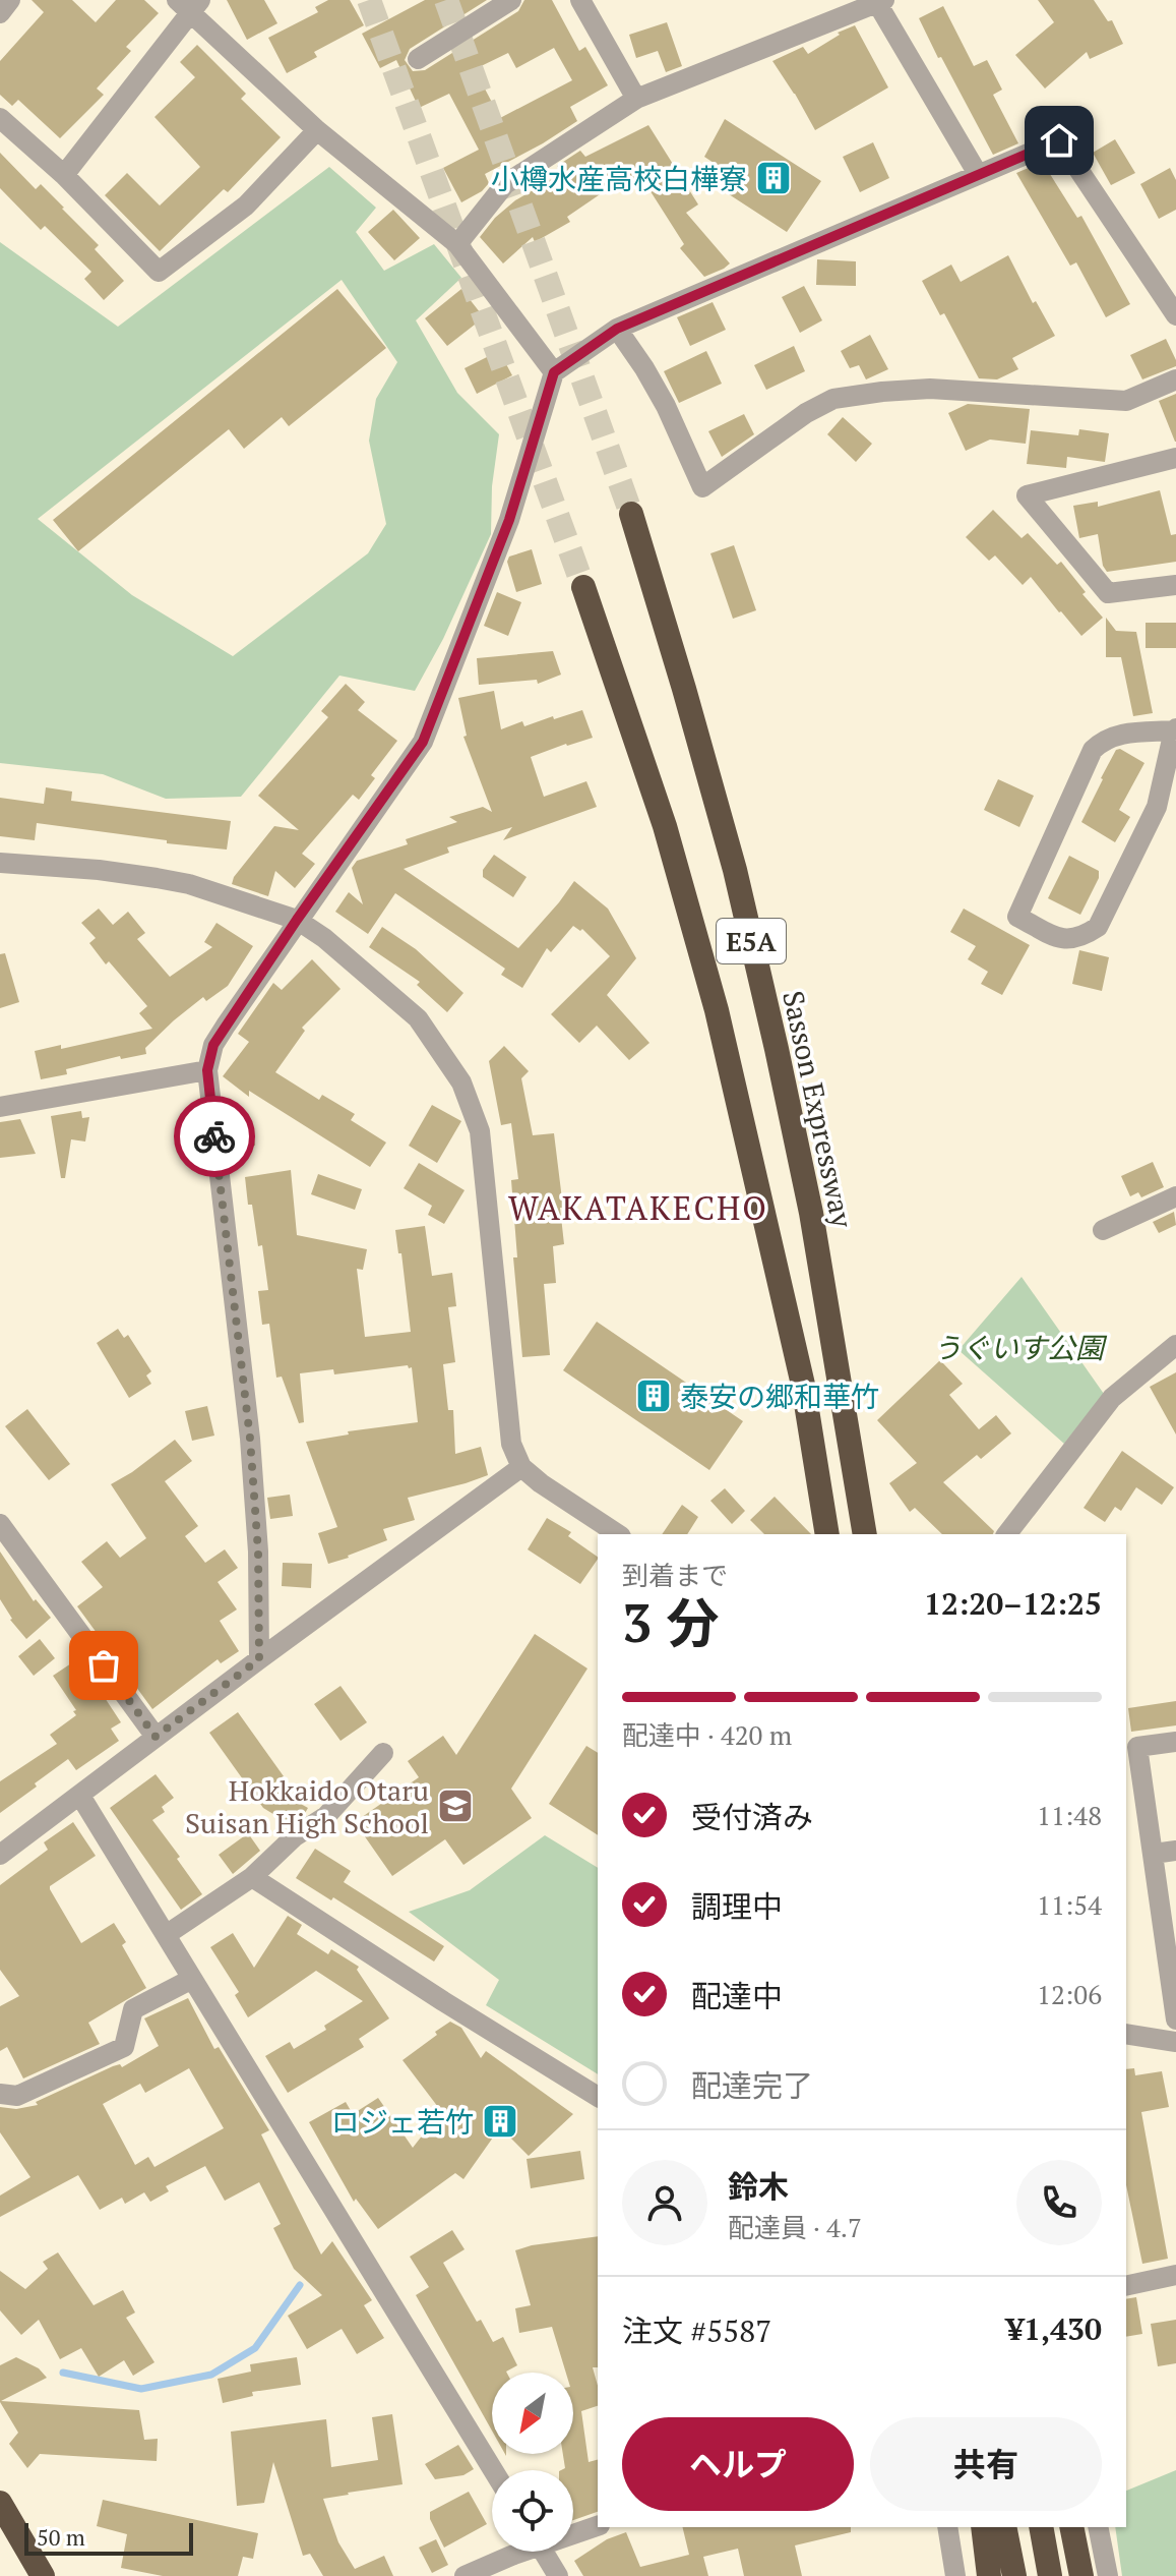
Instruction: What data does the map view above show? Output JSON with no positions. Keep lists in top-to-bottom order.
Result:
{
  "streets": {
    "highway": ["E5A", "Sasson Expressway"]
  },
  "districts": ["WAKATAKECHO"],
  "parks": ["うぐいす公園"],
  "places": {
    "building": ["小樽水産高校白樺寮", "泰安の郷和華竹", "ロジェ若竹"],
    "school or university": ["Hokkaido Otaru Suisan High School"]
  },
  "scale_bar": "50 m",
  "north": "bottom left",
  "page": {
    "heading": ["3 分", "到着まで", "12:20–12:25"],
    "panel": [
      "鈴木",
      "配達員 · 4.7",
      "注文 #5587",
      "¥1,430"
    ],
    "bar": "配達中 · 420 m",
    "list": [
      ["受付済み", "11:48"],
      ["調理中", "11:54"],
      ["配達中", "12:06"],
      "配達完了"
    ],
    "buttons": ["ヘルプ", "共有"],
    "scale": "50 m"
  }
}
